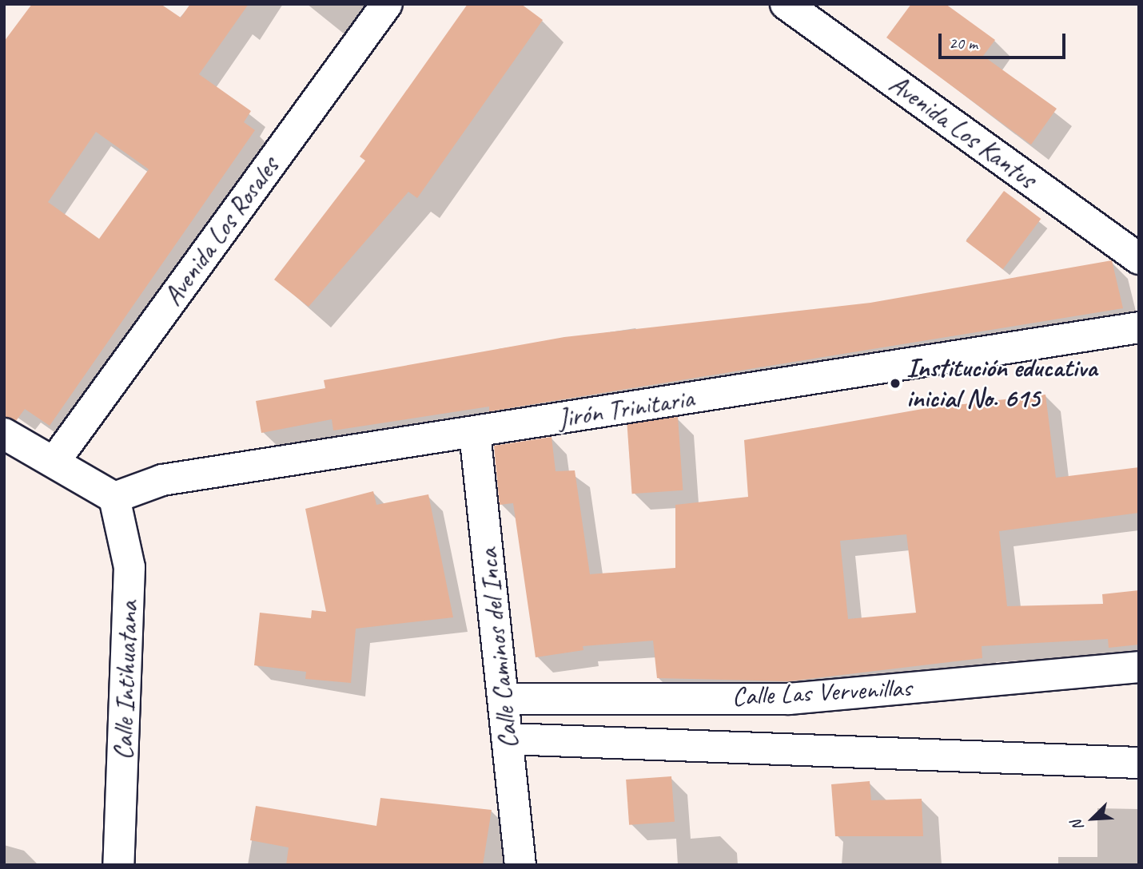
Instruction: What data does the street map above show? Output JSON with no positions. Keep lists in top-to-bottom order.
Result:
{
  "streets": {
    "street": [
      "Avenida Los Kantus",
      "Avenida Los Rosales",
      "Jirón Trinitaria",
      "Calle Caminos del Inca",
      "Calle Intihuatana",
      "Calle Las Vervenillas"
    ]
  },
  "crossings": [
    ["Jirón Trinitaria", "Calle Caminos del Inca"],
    ["Jirón Trinitaria", "Calle Intihuatana"],
    ["Calle Caminos del Inca", "Calle Las Vervenillas"]
  ],
  "places": ["Institución educativa inicial No. 615"],
  "scale_bar": "20 m",
  "north": "bottom left"
}
